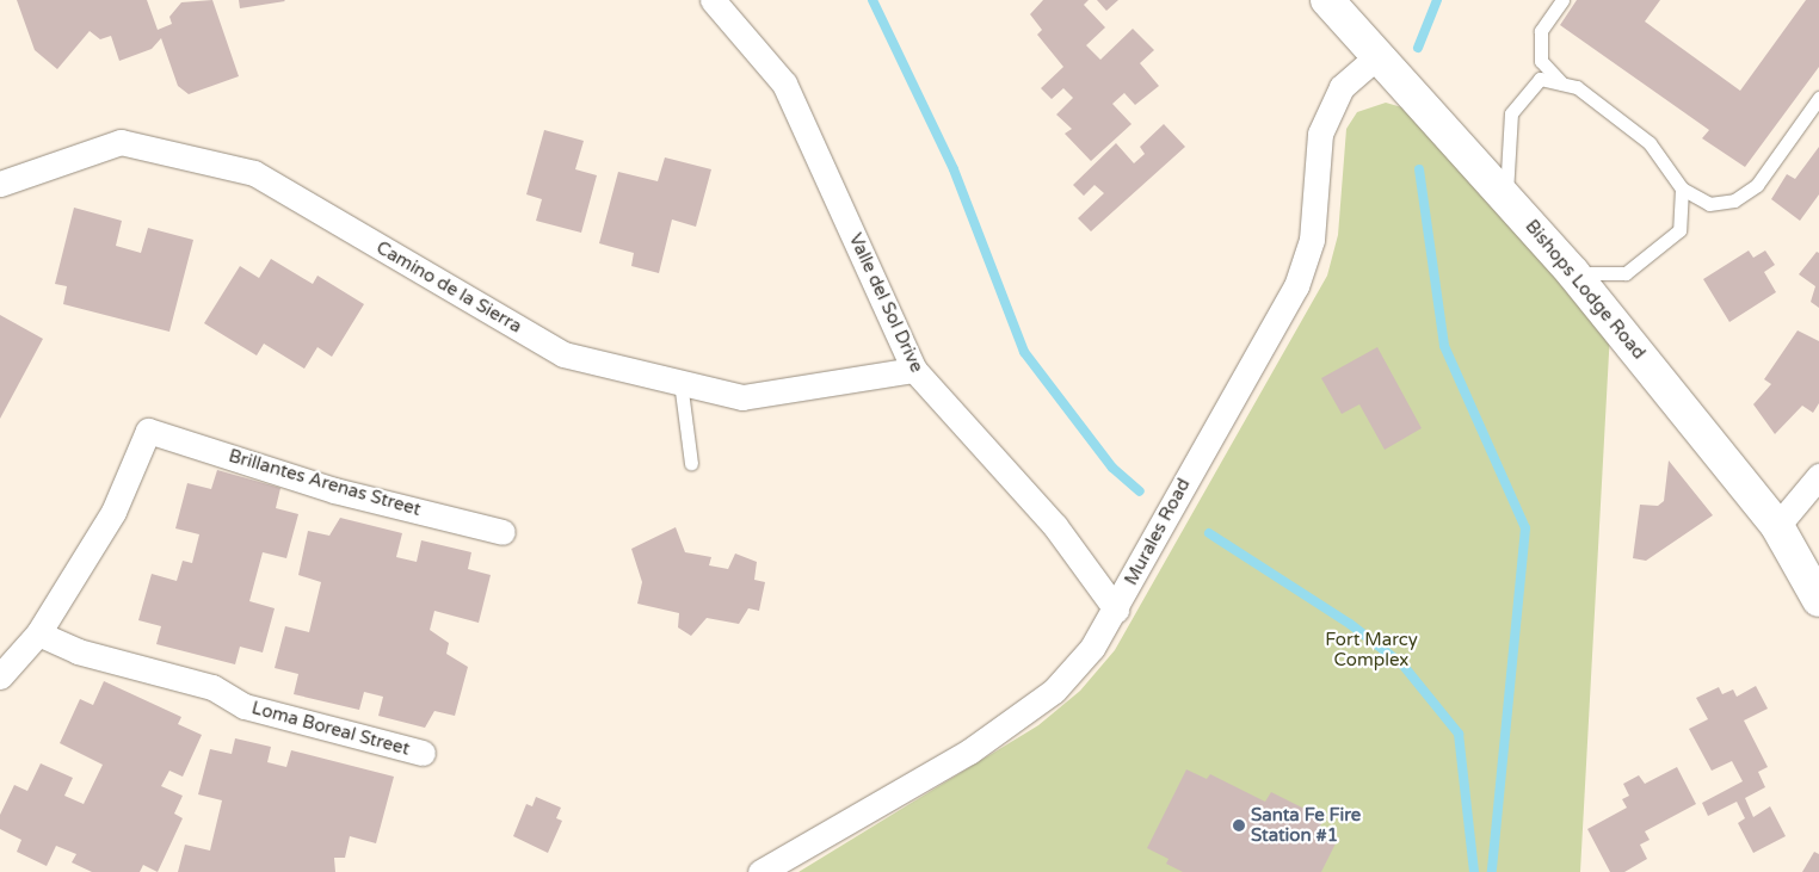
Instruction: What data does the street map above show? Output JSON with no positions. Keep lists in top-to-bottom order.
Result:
{
  "streets": {
    "street": [
      "Camino de la Sierra",
      "Bishops Lodge Road",
      "Valle del Sol Drive",
      "Brillantes Arenas Street",
      "Murales Road",
      "Loma Boreal Street"
    ]
  },
  "crossings": [
    ["Camino de la Sierra", "Valle del Sol Drive"],
    ["Bishops Lodge Road", "Murales Road"],
    ["Valle del Sol Drive", "Murales Road"],
    ["Brillantes Arenas Street", "Loma Boreal Street"]
  ],
  "parks": ["Fort Marcy Complex"],
  "places": ["Santa Fe Fire Station #1"]
}
